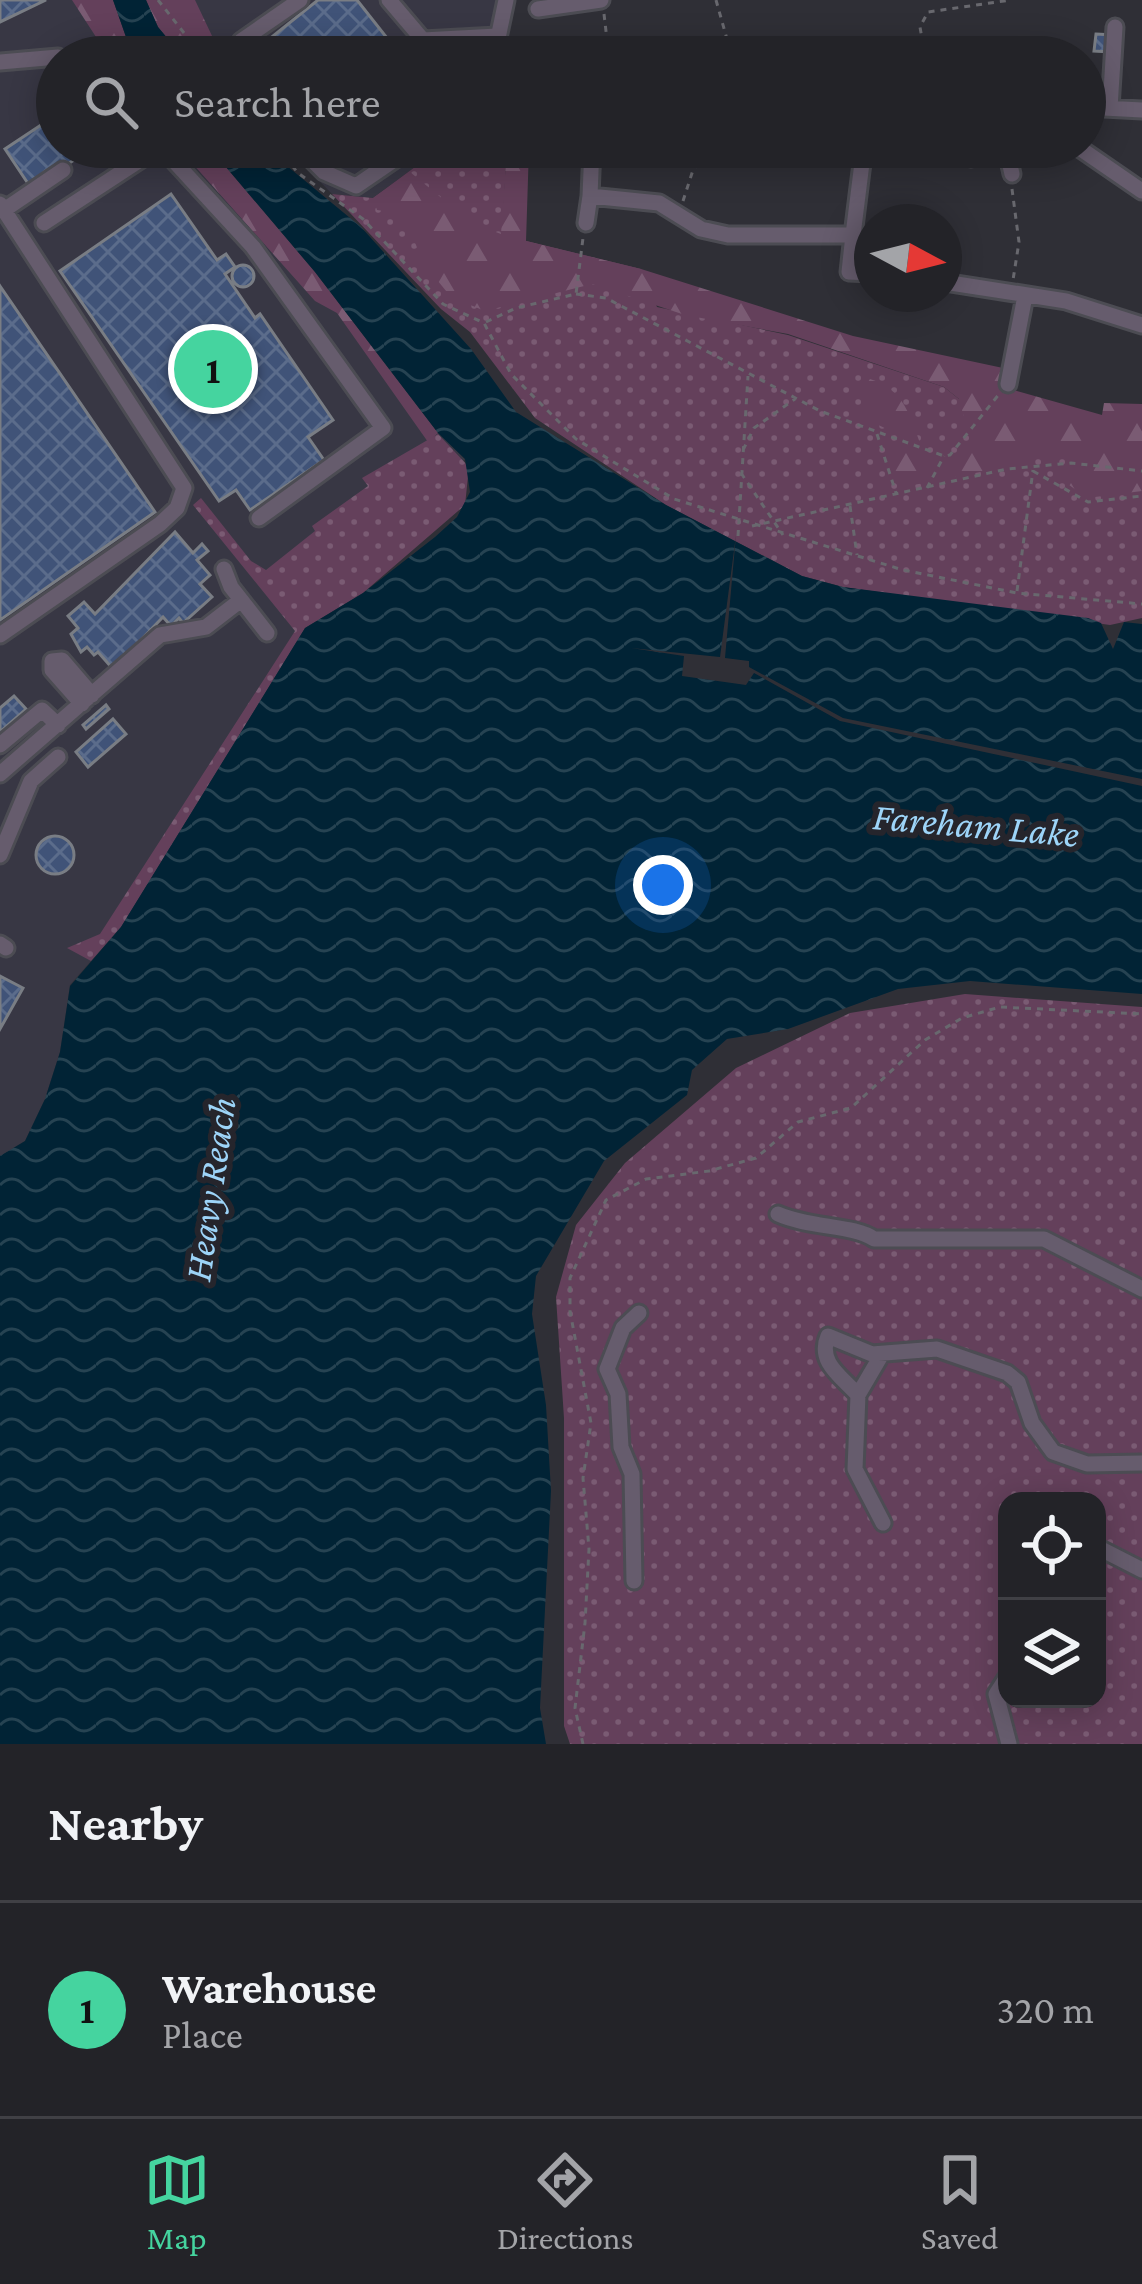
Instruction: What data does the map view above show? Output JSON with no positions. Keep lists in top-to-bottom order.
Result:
{
  "water": ["Fareham Lake", "Heavy Reach"],
  "north": "right",
  "page": {
    "search": "Search here",
    "pins": "1",
    "heading": "Nearby",
    "list": [
      {
        "mark": "1",
        "name": "Warehouse",
        "note": "Place",
        "value": "320 m"
      }
    ],
    "nav": ["Map", "Directions", "Saved"]
  }
}
